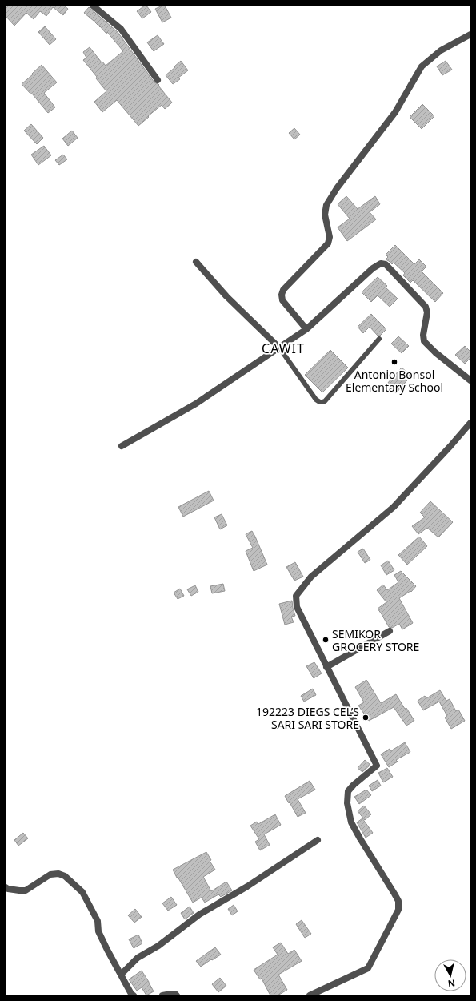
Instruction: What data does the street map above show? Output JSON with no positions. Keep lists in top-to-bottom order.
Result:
{
  "districts": ["CAWIT"],
  "places": ["Antonio Bonsol Elementary School", "SEMIKOR GROCERY STORE", "192223 DIEGS CEL’S SARI SARI STORE"],
  "north": "bottom"
}
